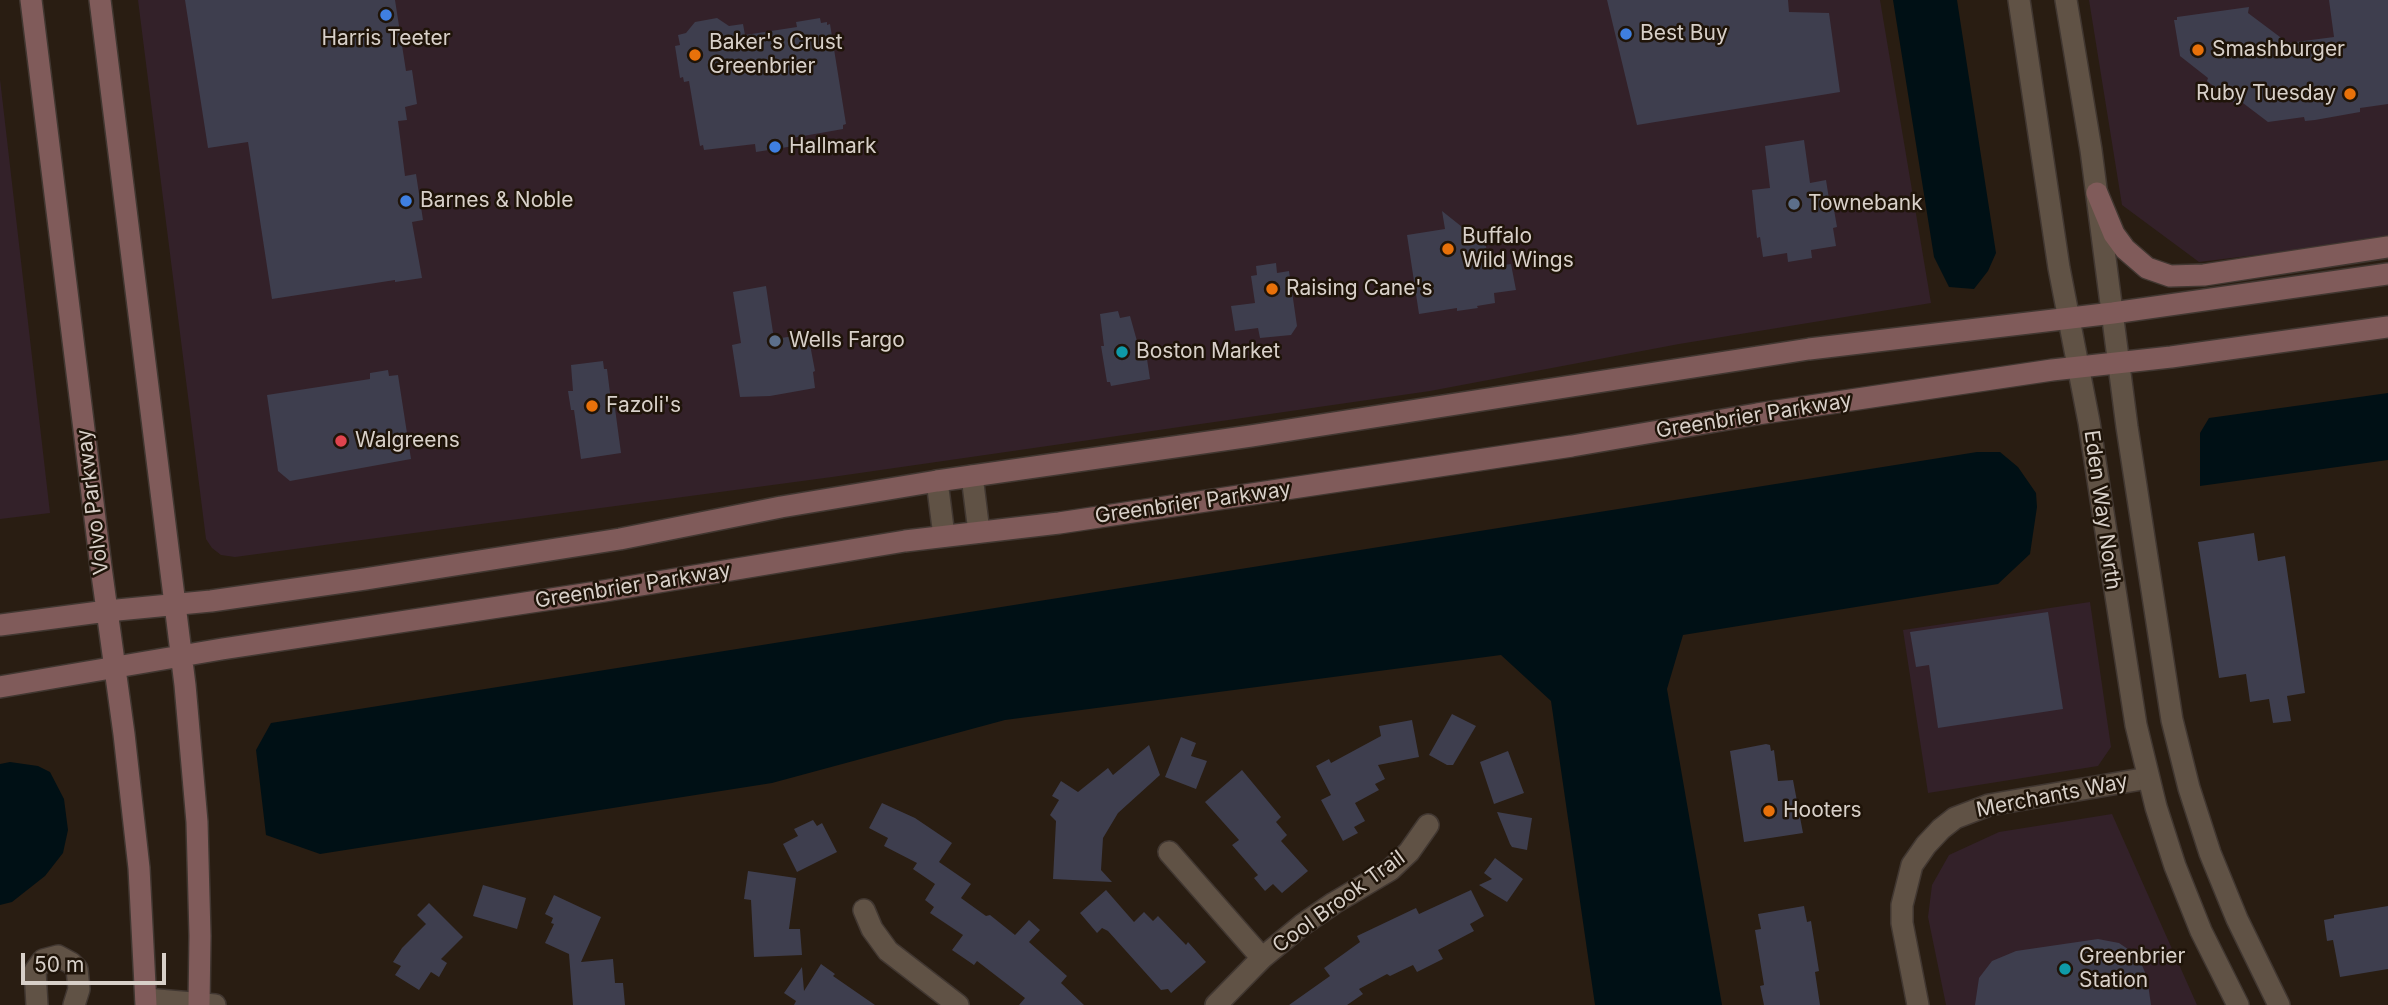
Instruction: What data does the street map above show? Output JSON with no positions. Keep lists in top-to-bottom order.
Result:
{
  "streets": {
    "main road": ["Greenbrier Parkway", "Volvo Parkway"],
    "street": ["Eden Way North", "Merchants Way", "Cool Brook Trail"]
  },
  "crossings": [
    ["Greenbrier Parkway", "Volvo Parkway"],
    ["Greenbrier Parkway", "Eden Way North"],
    ["Eden Way North", "Merchants Way"]
  ],
  "places": [
    "Harris Teeter",
    "Best Buy",
    "Smashburger",
    "Baker's Crust Greenbrier",
    "Ruby Tuesday",
    "Hallmark",
    "Barnes & Noble",
    "Townebank",
    "Buffalo Wild Wings",
    "Raising Cane's",
    "Wells Fargo",
    "Boston Market",
    "Fazoli's",
    "Walgreens",
    "Hooters",
    "Greenbrier Station"
  ],
  "scale_bar": "50 m"
}
